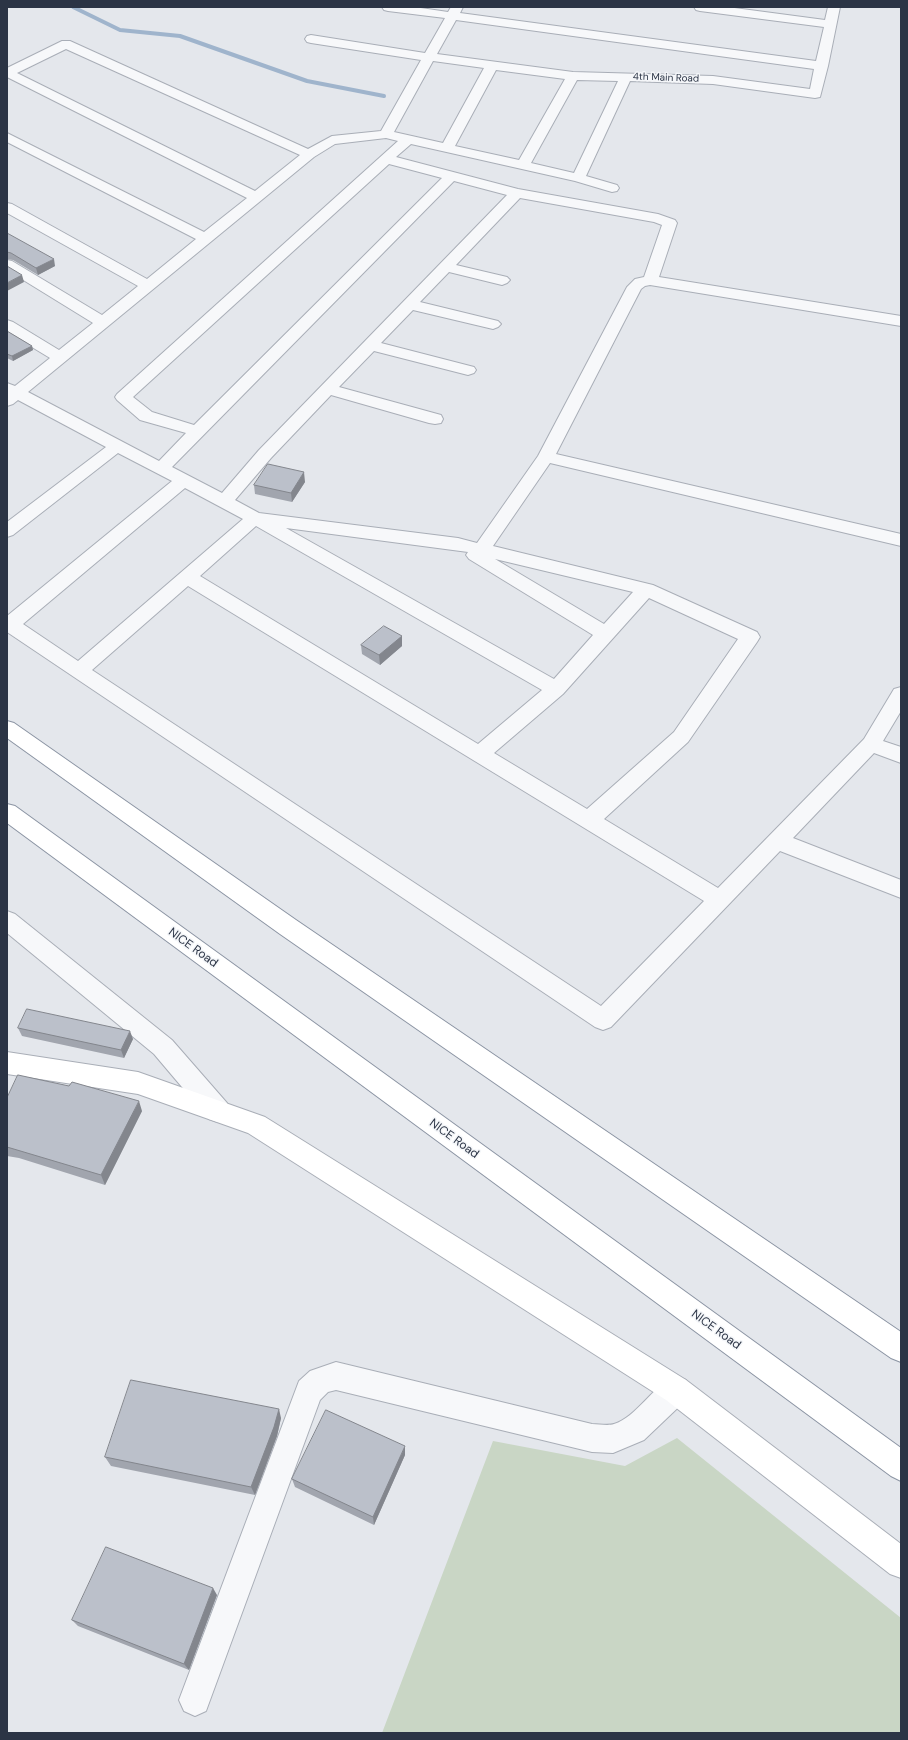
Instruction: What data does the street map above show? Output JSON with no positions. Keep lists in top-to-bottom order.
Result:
{
  "streets": {
    "main road": ["NICE Road"],
    "street": ["4th Main Road"]
  }
}
